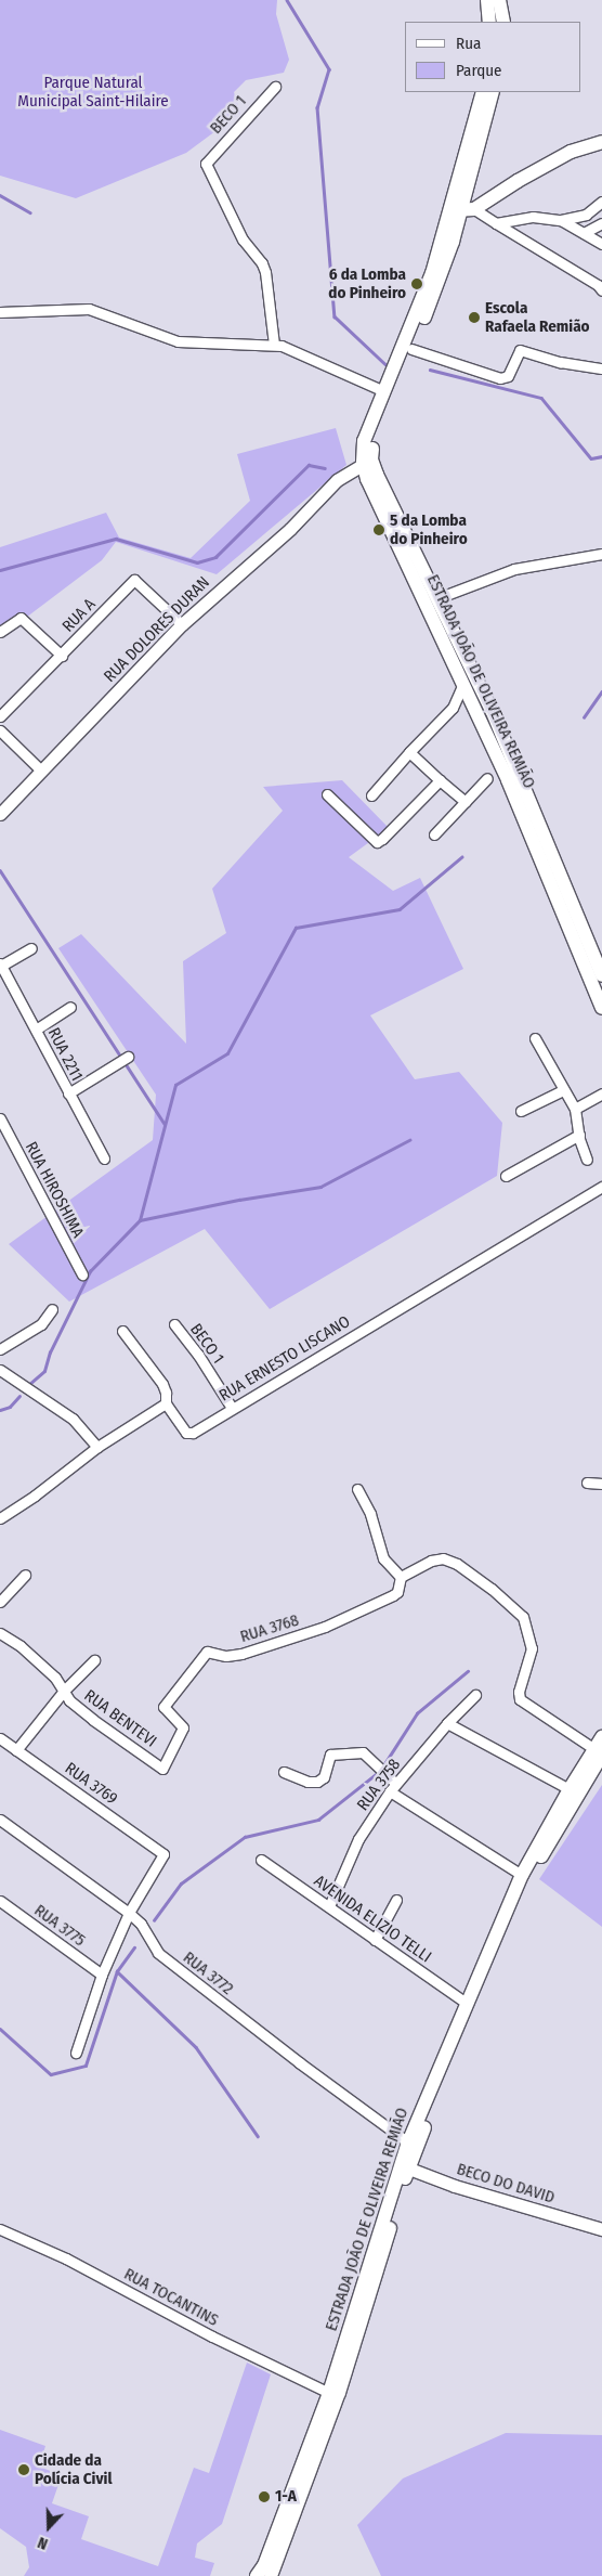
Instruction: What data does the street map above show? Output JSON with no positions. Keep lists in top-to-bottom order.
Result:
{
  "streets": {
    "main road": ["ESTRADA JOÃO DE OLIVEIRA REMIÃO"],
    "street": [
      "BECO 1",
      "RUA A",
      "RUA DOLORES DURAN",
      "RUA 2211",
      "RUA HIROSHIMA",
      "RUA ERNESTO LISCANO",
      "RUA 3768",
      "RUA BENTEVI",
      "RUA 3769",
      "RUA 3758",
      "AVENIDA ELIZIO TELLI",
      "RUA 3775",
      "RUA 3772",
      "BECO DO DAVID",
      "RUA TOCANTINS"
    ]
  },
  "crossings": [
    ["BECO 1", "RUA ERNESTO LISCANO"],
    ["RUA A", "RUA DOLORES DURAN"],
    ["RUA DOLORES DURAN", "ESTRADA JOÃO DE OLIVEIRA REMIÃO"],
    ["ESTRADA JOÃO DE OLIVEIRA REMIÃO", "AVENIDA ELIZIO TELLI"],
    ["ESTRADA JOÃO DE OLIVEIRA REMIÃO", "RUA 3772"],
    ["ESTRADA JOÃO DE OLIVEIRA REMIÃO", "BECO DO DAVID"],
    ["ESTRADA JOÃO DE OLIVEIRA REMIÃO", "RUA TOCANTINS"],
    ["RUA 3768", "RUA BENTEVI"],
    ["RUA 3769", "RUA 3772"],
    ["RUA 3758", "AVENIDA ELIZIO TELLI"]
  ],
  "parks": ["Parque Natural Municipal Saint-Hilaire"],
  "places": [
    "6 da Lomba do Pinheiro",
    "Escola Rafaela Remião",
    "5 da Lomba do Pinheiro",
    "Cidade da Polícia Civil",
    "1-A"
  ],
  "legend": ["Rua", "Parque"],
  "north": "bottom"
}
